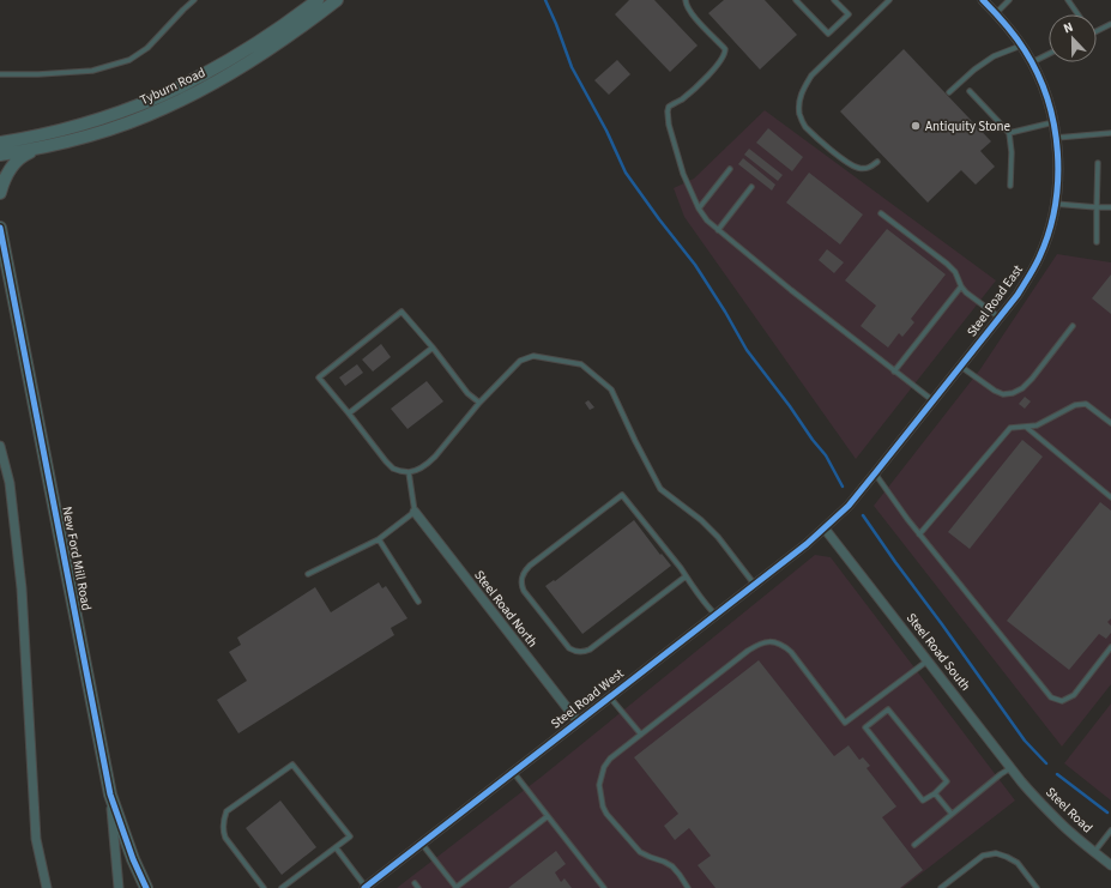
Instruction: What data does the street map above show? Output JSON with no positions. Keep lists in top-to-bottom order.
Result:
{
  "streets": {
    "main road": ["Tyburn Road", "New Ford Mill Road"],
    "street": [
      "Steel Road East",
      "Steel Road North",
      "Steel Road South",
      "Steel Road West",
      "Steel Road"
    ]
  },
  "crossings": [
    ["Steel Road East", "Steel Road South"],
    ["Steel Road East", "Steel Road West"],
    ["Steel Road North", "Steel Road West"],
    ["Steel Road South", "Steel Road West"],
    ["Steel Road South", "Steel Road"]
  ],
  "places": ["Antiquity Stone"],
  "north": "top"
}
